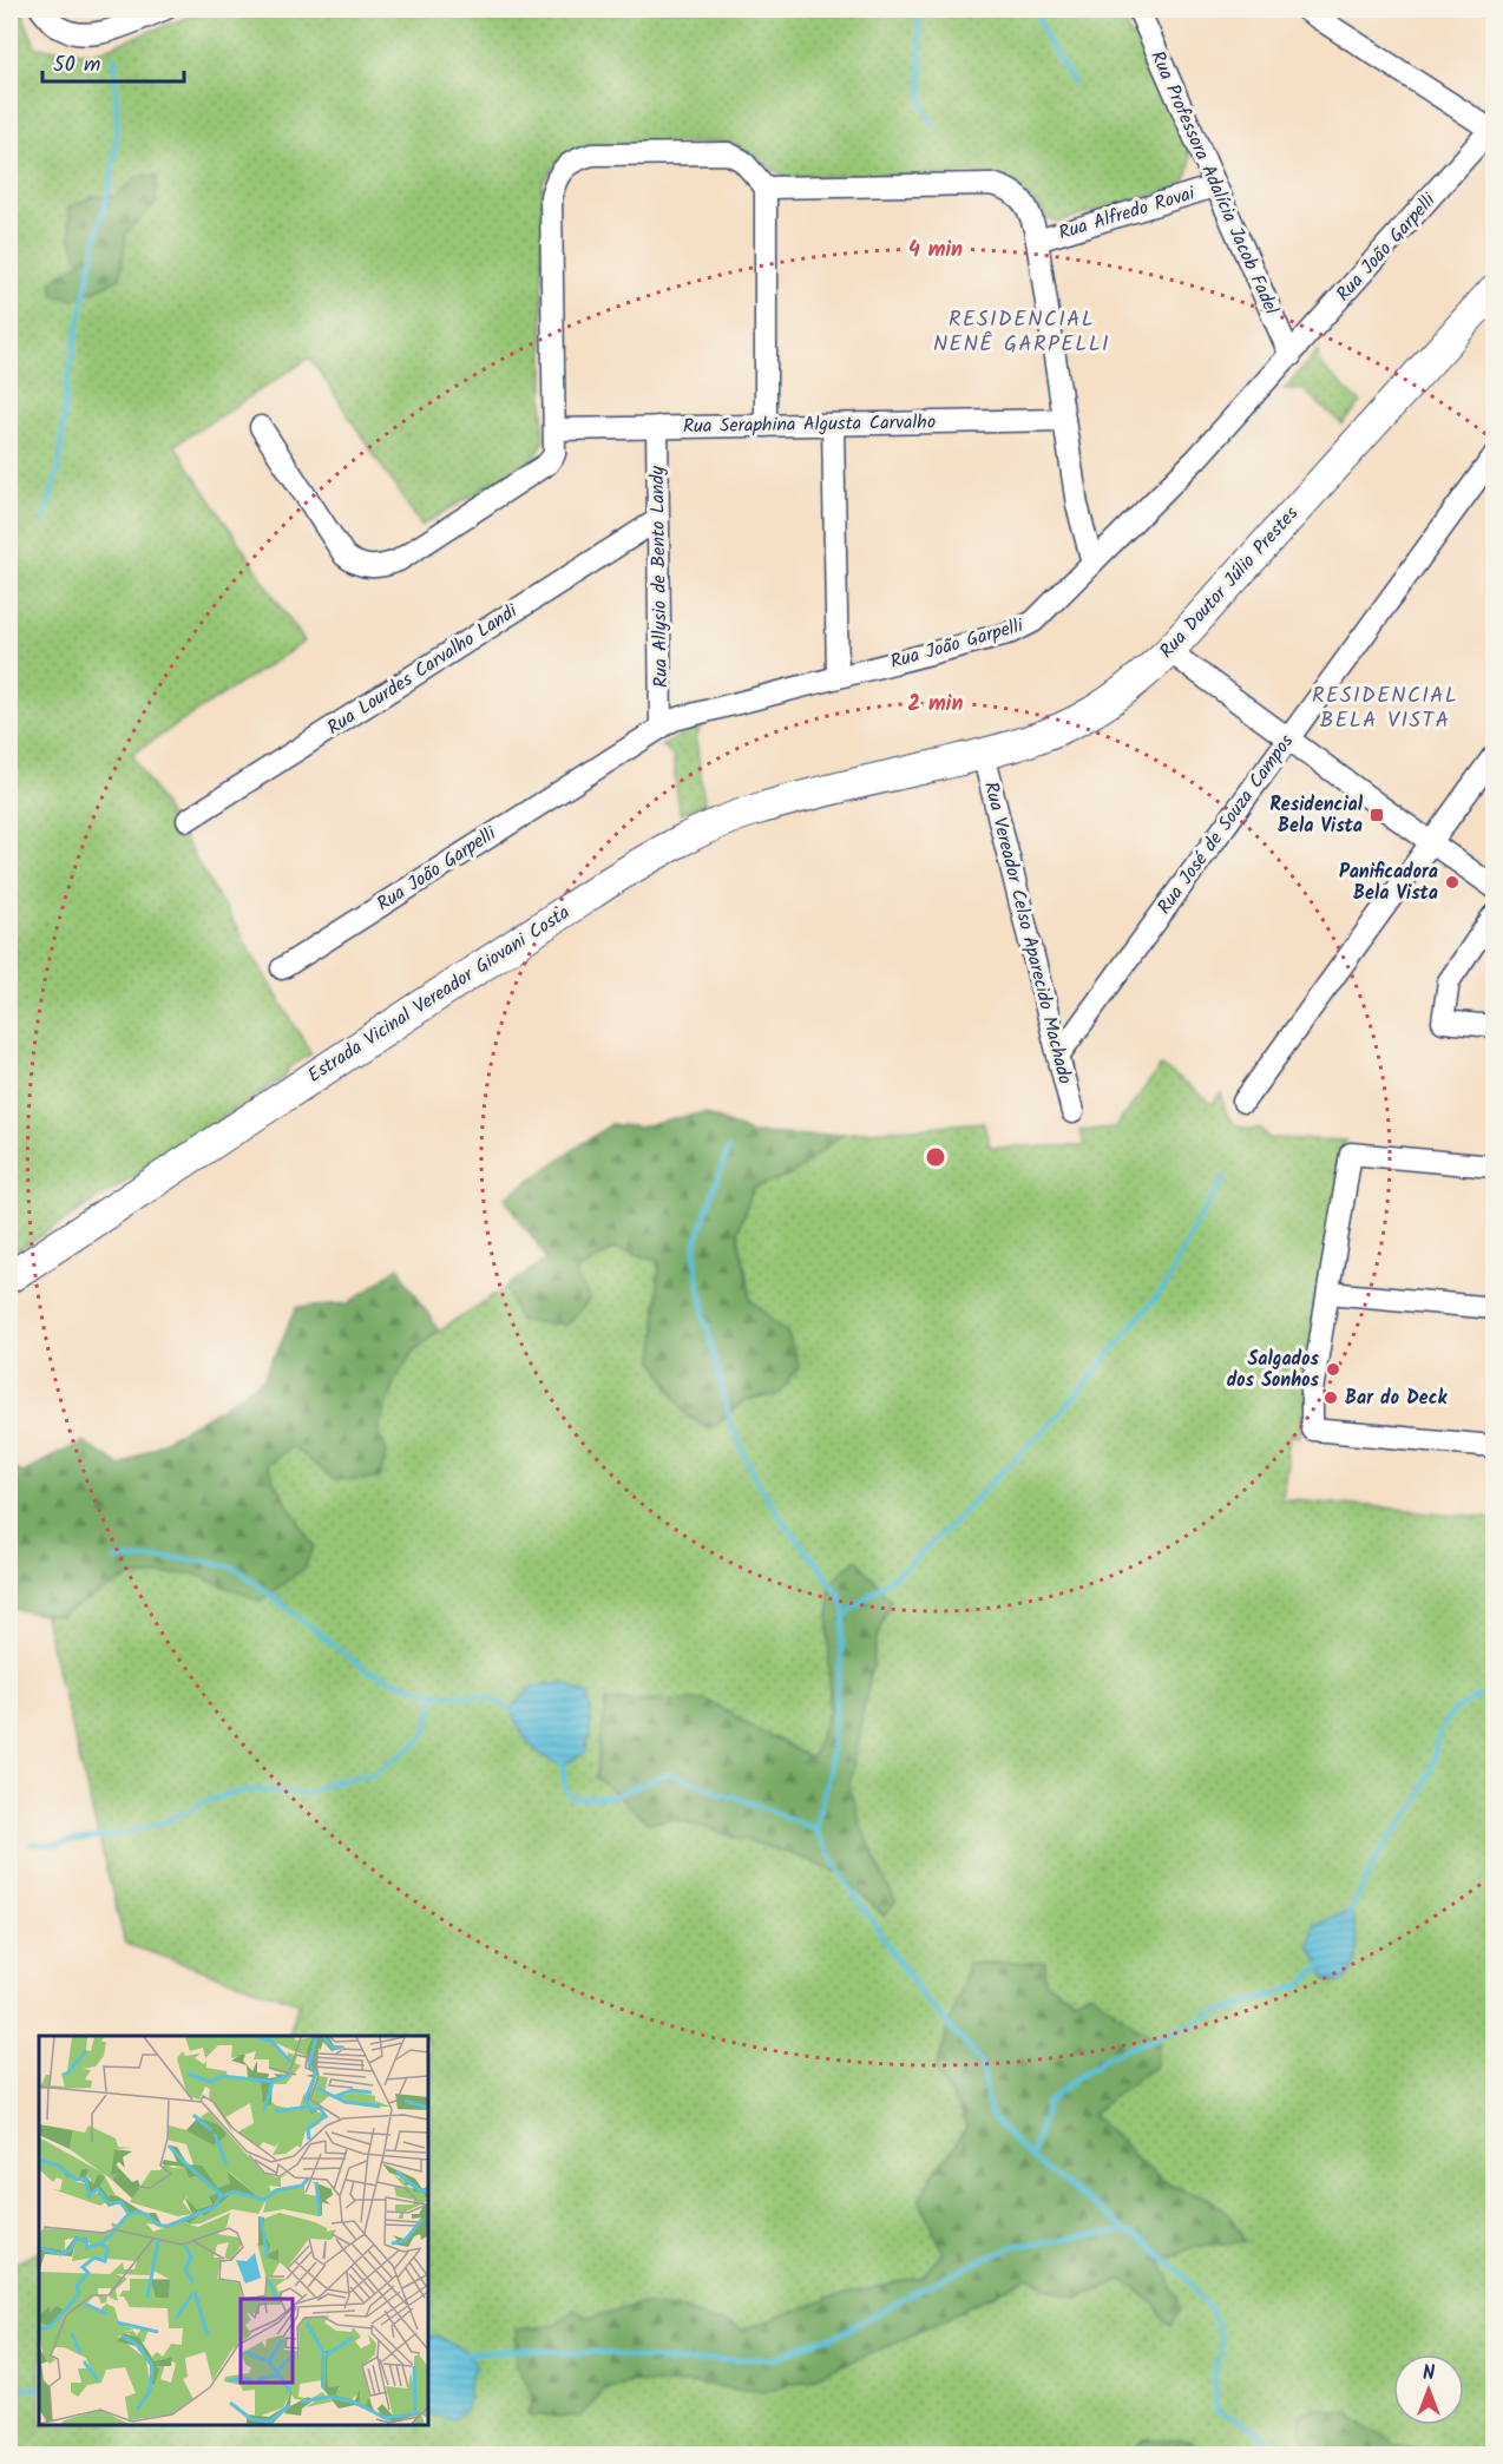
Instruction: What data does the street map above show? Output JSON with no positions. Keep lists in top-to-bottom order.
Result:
{
  "streets": {
    "street": [
      "Rua Professora Adalícia Jacob Fadel",
      "Rua Alfredo Rovai",
      "Rua João Garpelli",
      "Rua Seraphina Algusta Carvalho",
      "Rua Allysio de Bento Landy",
      "Rua Doutor Júlio Prestes",
      "Rua Lourdes Carvalho Landi",
      "Rua José de Souza Campos",
      "Rua Vereador Celso Aparecido Machado",
      "Estrada Vicinal Vereador Giovani Costa"
    ]
  },
  "crossings": [
    ["Rua Professora Adalícia Jacob Fadel", "Rua Alfredo Rovai"],
    ["Rua Professora Adalícia Jacob Fadel", "Rua João Garpelli"],
    ["Rua João Garpelli", "Rua Allysio de Bento Landy"],
    ["Rua Seraphina Algusta Carvalho", "Rua Allysio de Bento Landy"],
    ["Rua Allysio de Bento Landy", "Rua Lourdes Carvalho Landi"],
    ["Rua Doutor Júlio Prestes", "Rua Vereador Celso Aparecido Machado"],
    ["Rua Doutor Júlio Prestes", "Estrada Vicinal Vereador Giovani Costa"],
    ["Rua José de Souza Campos", "Rua Vereador Celso Aparecido Machado"]
  ],
  "districts": ["RESIDENCIAL NENÊ GARPELLI", "RESIDENCIAL BELA VISTA"],
  "places": {
    "transit": ["Residencial Bela Vista"],
    "other": ["Panificadora Bela Vista", "Salgados dos Sonhos", "Bar do Deck"]
  },
  "scale_bar": "50 m",
  "north": "top",
  "rings": ["4 min", "2 min"]
}
